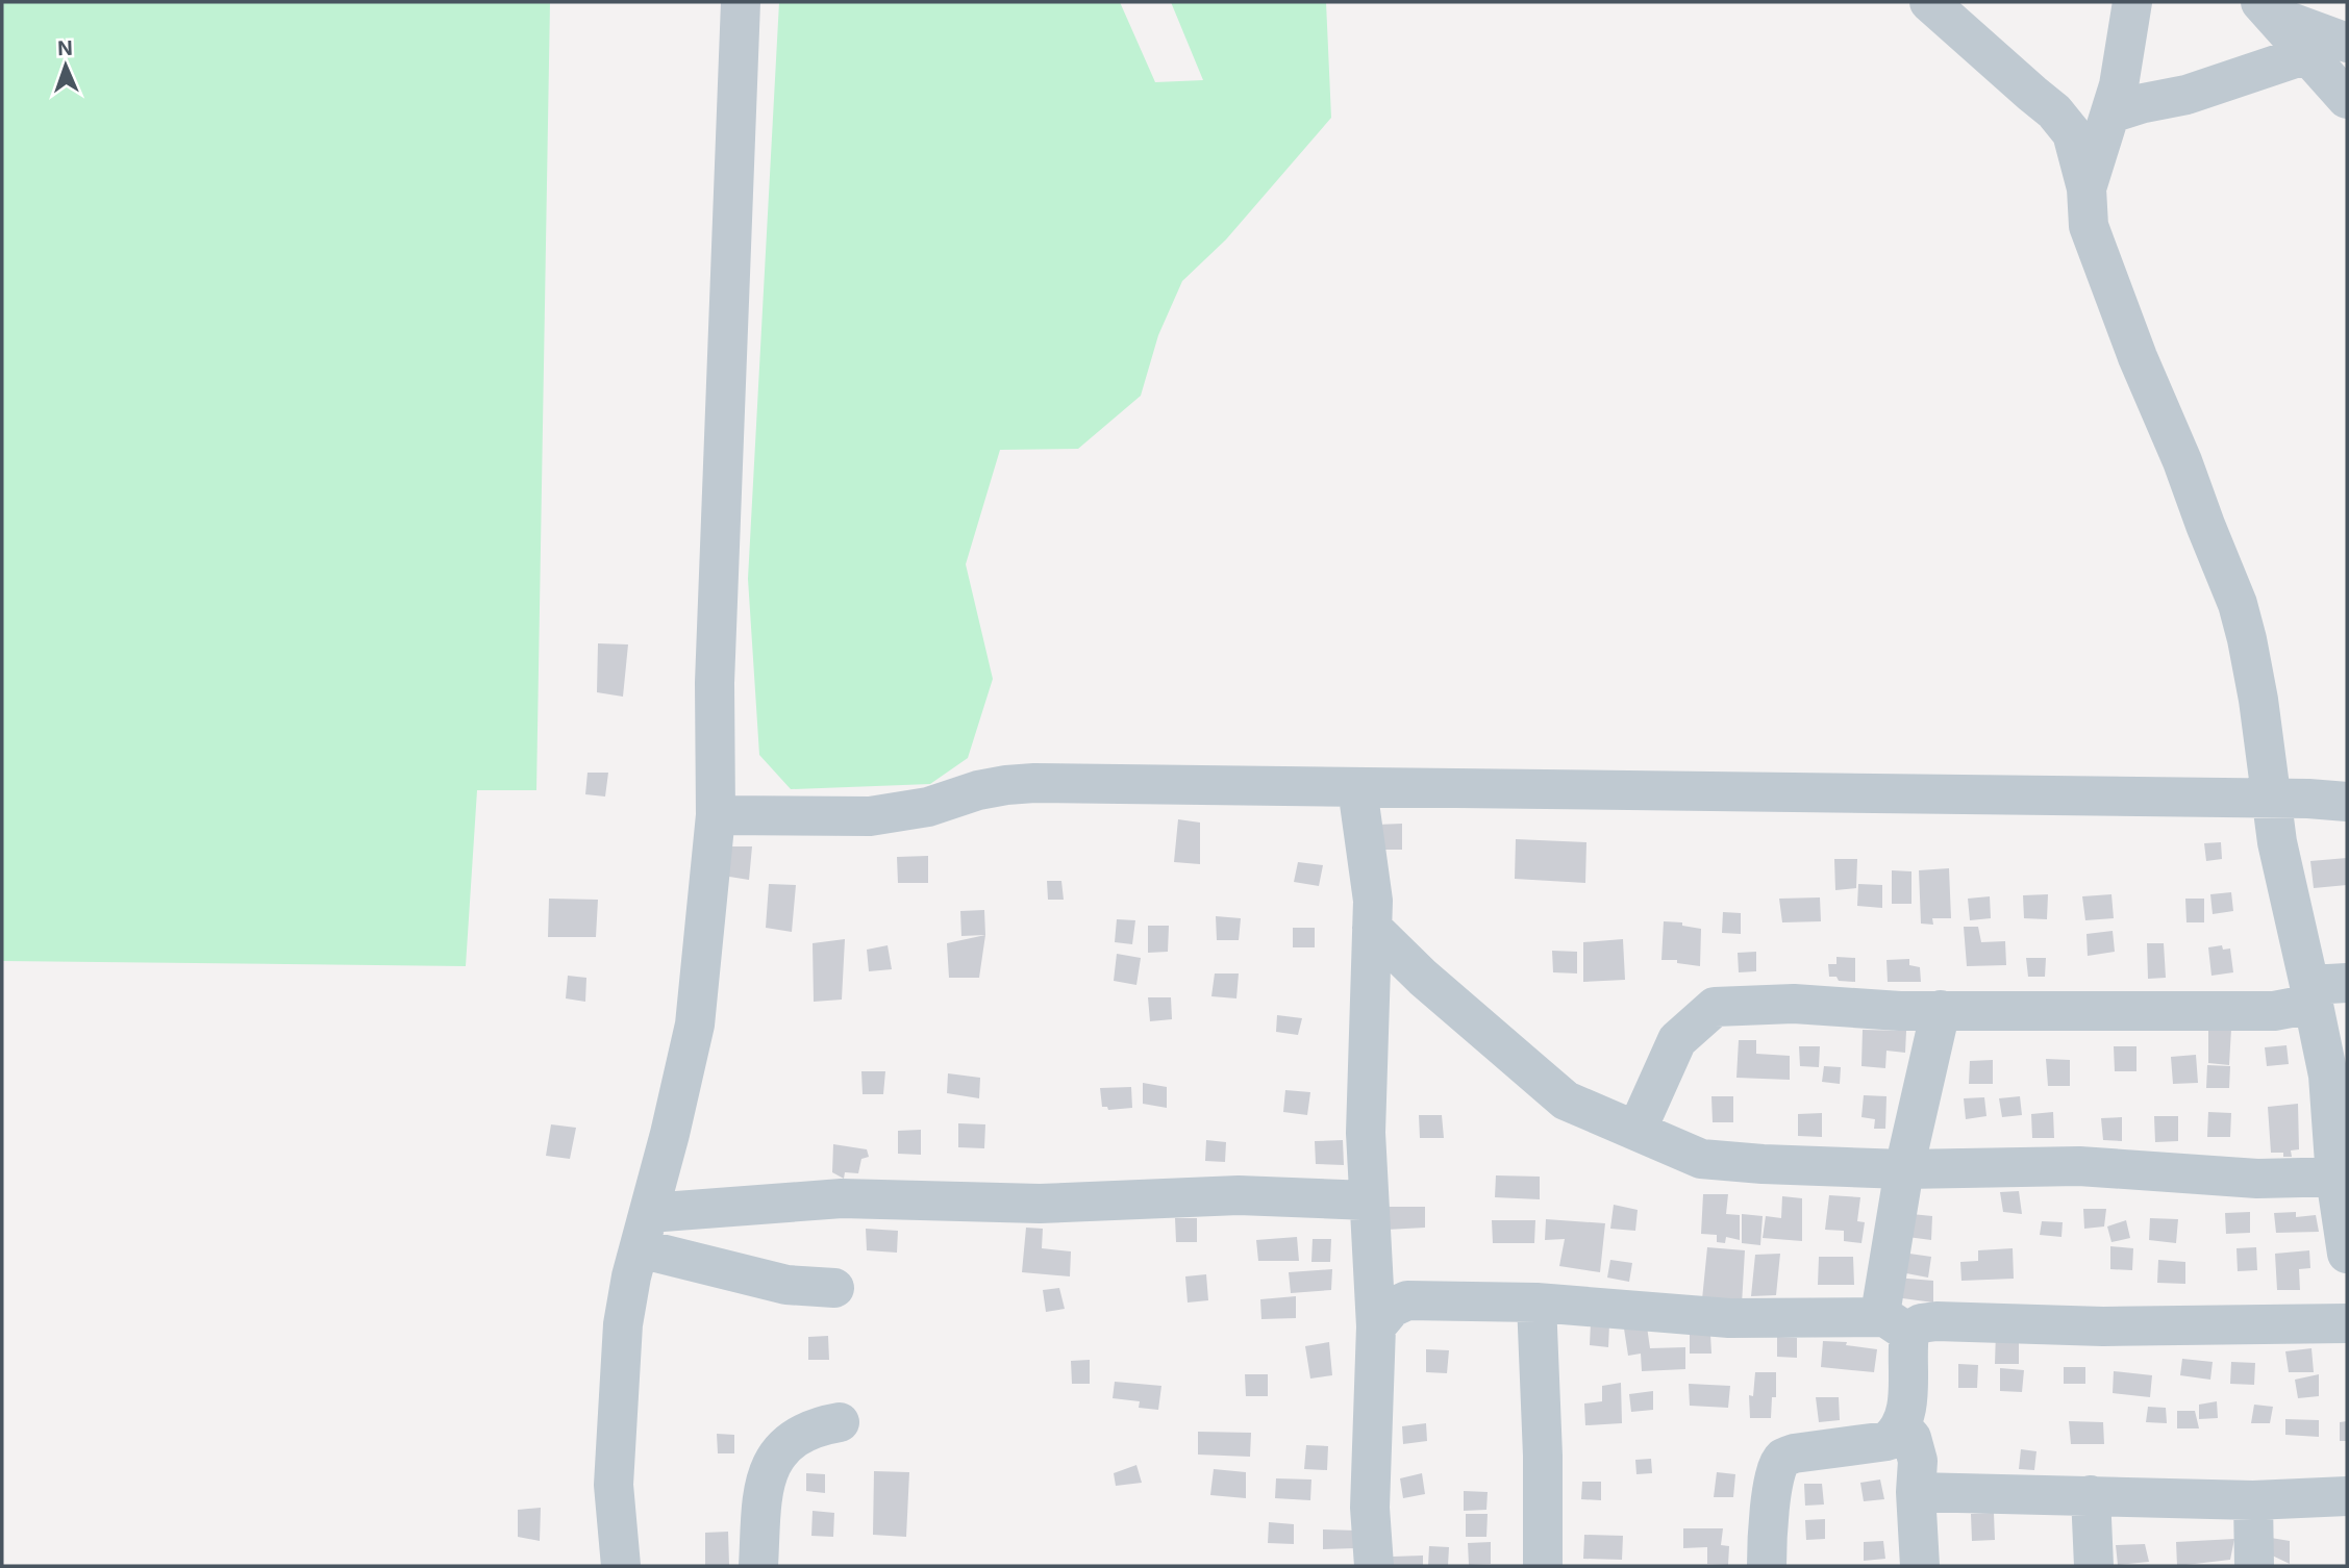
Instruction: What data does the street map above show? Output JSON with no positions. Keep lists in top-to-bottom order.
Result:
{
  "north": "top"
}
